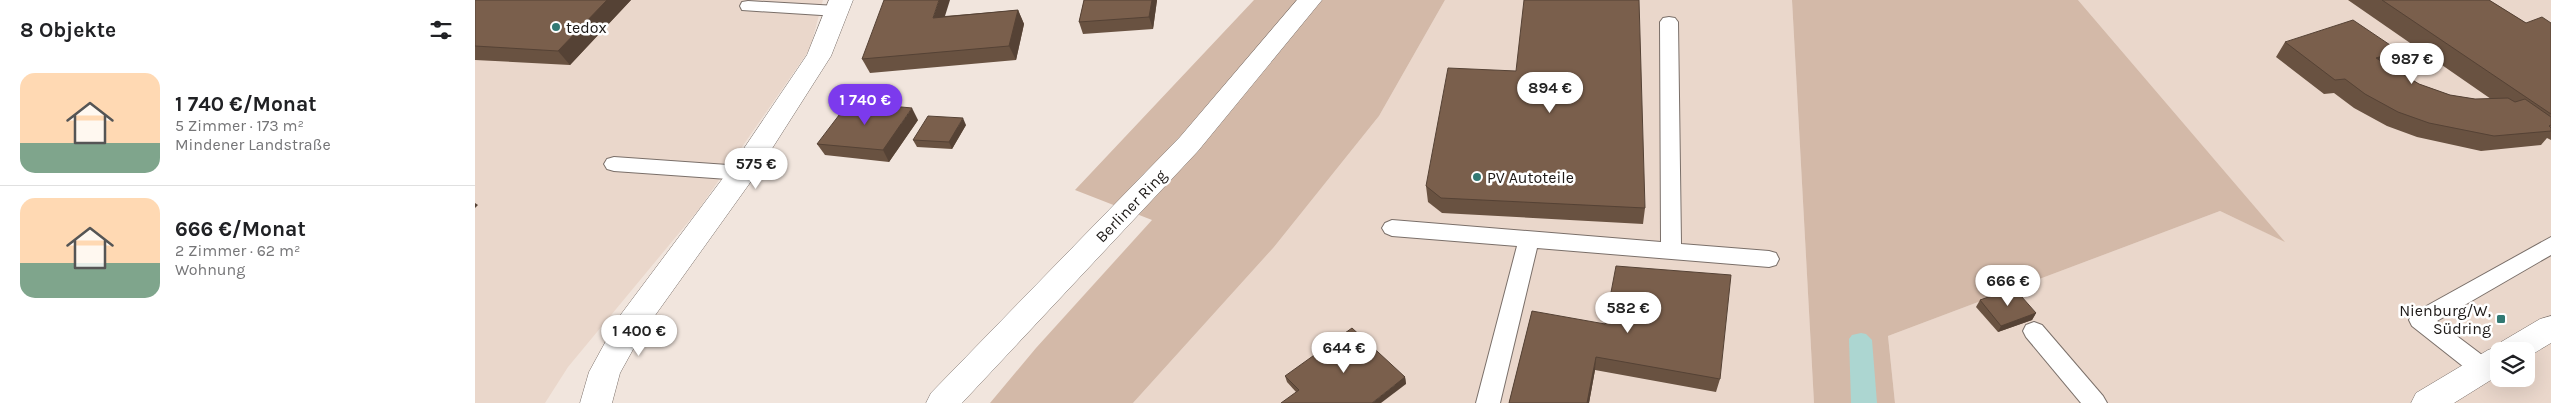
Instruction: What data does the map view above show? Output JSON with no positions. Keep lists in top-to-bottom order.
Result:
{
  "streets": {
    "main road": ["Berliner Ring"]
  },
  "places": {
    "other": ["tedox", "PV Autoteile"],
    "transit": ["Nienburg/W, Südring"]
  },
  "page": {
    "heading": "8 Objekte",
    "price": [
      "987 €",
      "894 €",
      "1 740 €",
      "575 €",
      "666 €",
      "582 €",
      "1 400 €",
      "644 €"
    ],
    "list": [
      {
        "name": "1 740 €/Monat",
        "note": "5 Zimmer · 173 m² · Mindener Landstraße"
      },
      {
        "name": "666 €/Monat",
        "note": "2 Zimmer · 62 m² · Wohnung"
      }
    ]
  }
}
